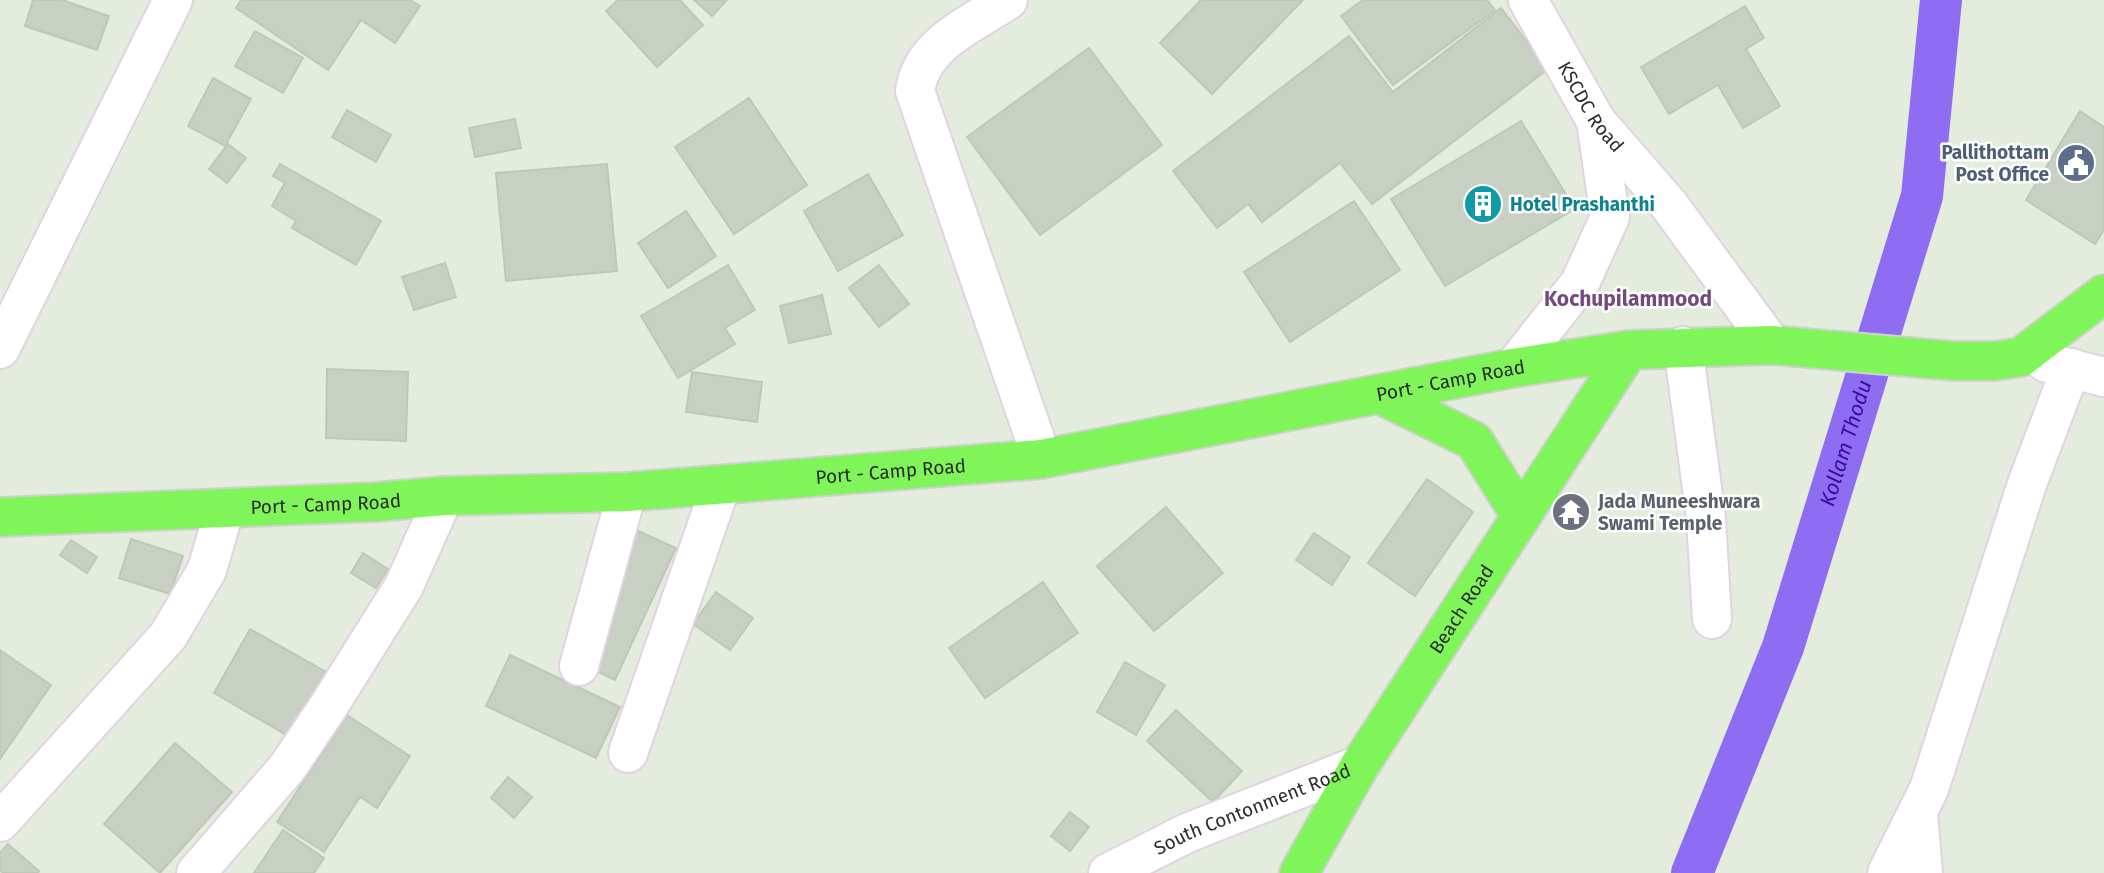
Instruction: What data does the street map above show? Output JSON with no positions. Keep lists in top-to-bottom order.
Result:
{
  "streets": {
    "main road": ["Port - Camp Road", "Beach Road"],
    "street": ["KSCDC Road", "South Contonment Road"]
  },
  "crossings": [
    ["KSCDC Road", "Port - Camp Road"],
    ["Port - Camp Road", "Beach Road"],
    ["Beach Road", "South Contonment Road"]
  ],
  "districts": ["Kochupilammood"],
  "water": ["Kollam Thodu"],
  "places": {
    "public building": ["Pallithottam Post Office"],
    "building": ["Hotel Prashanthi"],
    "temple": ["Jada Muneeshwara Swami Temple"]
  }
}
